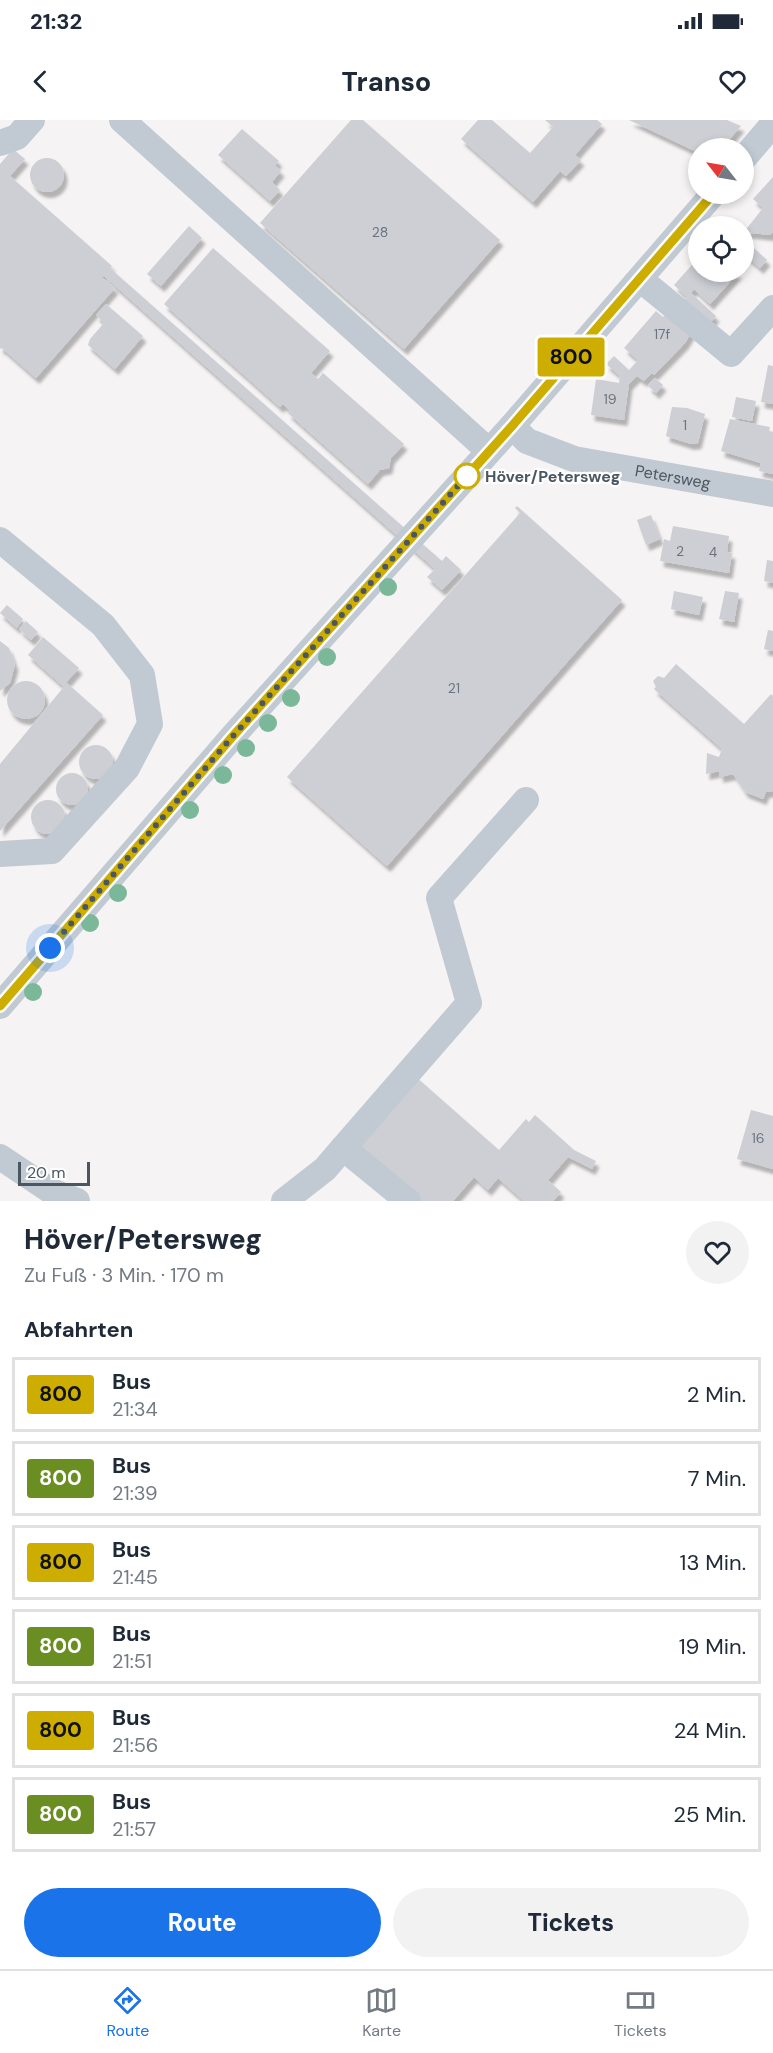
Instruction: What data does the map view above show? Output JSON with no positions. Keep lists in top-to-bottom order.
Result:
{
  "streets": {
    "street": ["Petersweg"]
  },
  "places": ["Höver/Petersweg"],
  "lines": ["bus line 800"],
  "house_numbers": [
    "28",
    "17f",
    "19",
    "1",
    "2",
    "4",
    "21",
    "16"
  ],
  "scale_bar": "20 m",
  "north": "top left",
  "page": {
    "status": "21:32",
    "header": "Transo",
    "on_map": "800",
    "scale": "20 m",
    "heading": [
      ["Höver/Petersweg", "Zu Fuß · 3 Min. · 170 m"],
      "Abfahrten"
    ],
    "list": [
      {
        "mark": "800",
        "name": "Bus",
        "note": "21:34",
        "value": "2 Min."
      },
      {
        "mark": "800",
        "name": "Bus",
        "note": "21:39",
        "value": "7 Min."
      },
      {
        "mark": "800",
        "name": "Bus",
        "note": "21:45",
        "value": "13 Min."
      },
      {
        "mark": "800",
        "name": "Bus",
        "note": "21:51",
        "value": "19 Min."
      },
      {
        "mark": "800",
        "name": "Bus",
        "note": "21:56",
        "value": "24 Min."
      },
      {
        "mark": "800",
        "name": "Bus",
        "note": "21:57",
        "value": "25 Min."
      }
    ],
    "buttons": ["Route", "Tickets"],
    "tabs": ["Route", "Karte", "Tickets"]
  }
}
